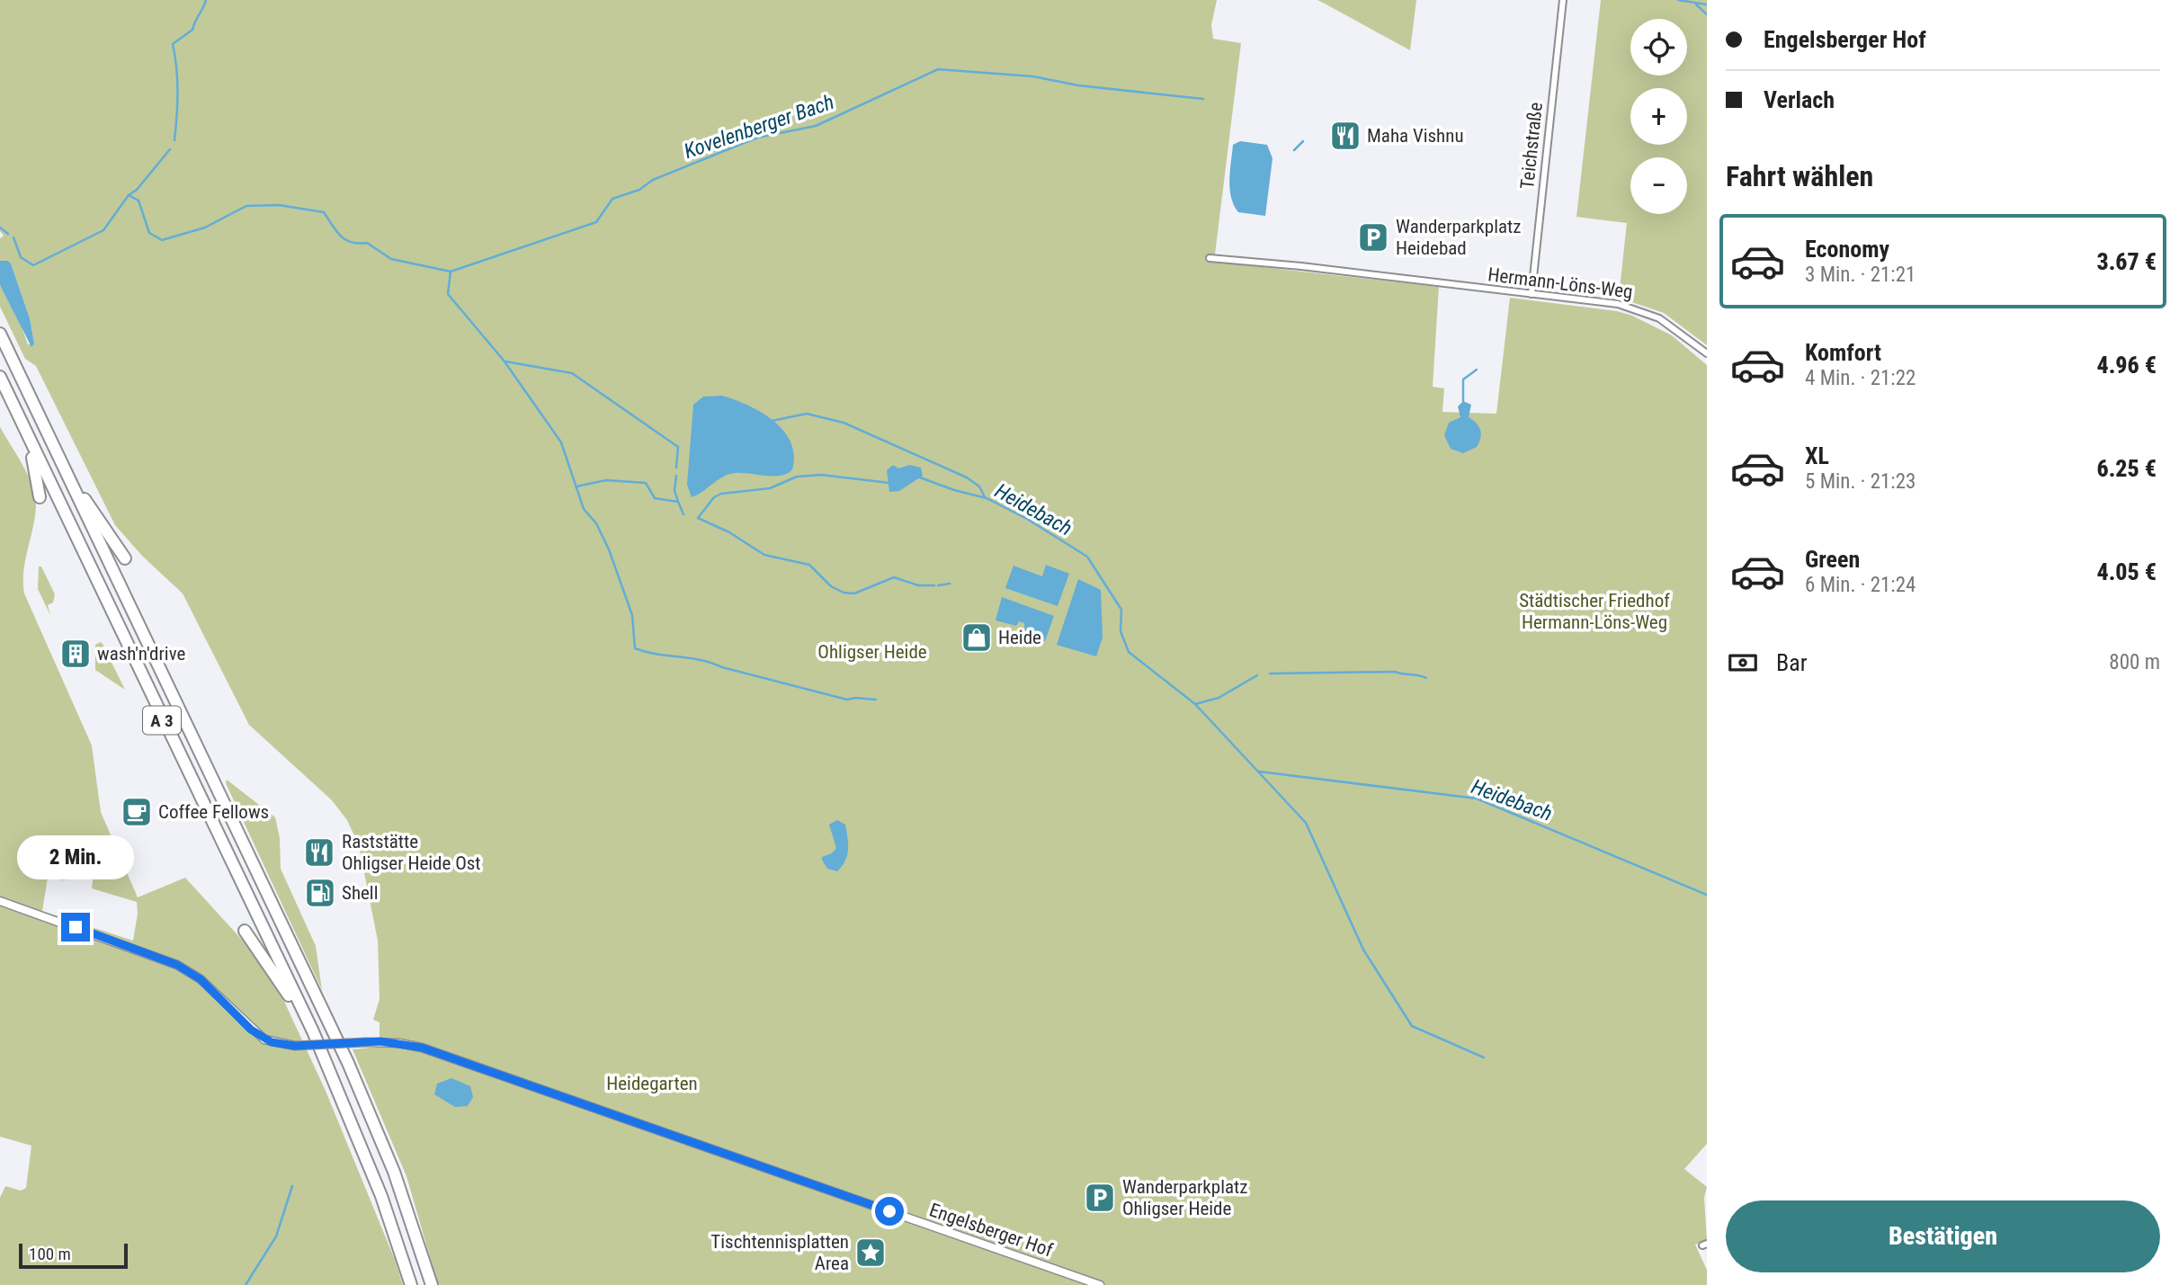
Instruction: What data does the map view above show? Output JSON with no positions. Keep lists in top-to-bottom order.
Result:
{
  "streets": {
    "highway": ["A 3"],
    "street": ["Teichstraße", "Hermann-Löns-Weg", "Engelsberger Hof"]
  },
  "crossings": [
    ["Teichstraße", "Hermann-Löns-Weg"]
  ],
  "water": ["Kovelenberger Bach", "Heidebach"],
  "parks": ["Städtischer Friedhof Hermann-Löns-Weg", "Ohligser Heide", "Heidegarten"],
  "places": {
    "restaurant": ["Maha Vishnu", "Raststätte Ohligser Heide Ost"],
    "parking": ["Wanderparkplatz Heidebad", "Wanderparkplatz Ohligser Heide"],
    "shop": ["Heide"],
    "building": ["wash'n'drive"],
    "cafe": ["Coffee Fellows"],
    "fuel station": ["Shell"],
    "place": ["Tischtennisplatten Area"]
  },
  "scale_bar": "100 m",
  "page": {
    "banner": ["Engelsberger Hof", "Verlach"],
    "map_buttons": ["+", "−"],
    "heading": "Fahrt wählen",
    "list": [
      {
        "name": "Economy",
        "note": "3 Min. · 21:21",
        "value": "3.67 €"
      },
      {
        "name": "Komfort",
        "note": "4 Min. · 21:22",
        "value": "4.96 €"
      },
      {
        "name": "XL",
        "note": "5 Min. · 21:23",
        "value": "6.25 €"
      },
      {
        "name": "Green",
        "note": "6 Min. · 21:24",
        "value": "4.05 €"
      }
    ],
    "pay": ["Bar", "800 m"],
    "bubble": "2 Min.",
    "buttons": "Bestätigen",
    "scale": "100 m"
  }
}
